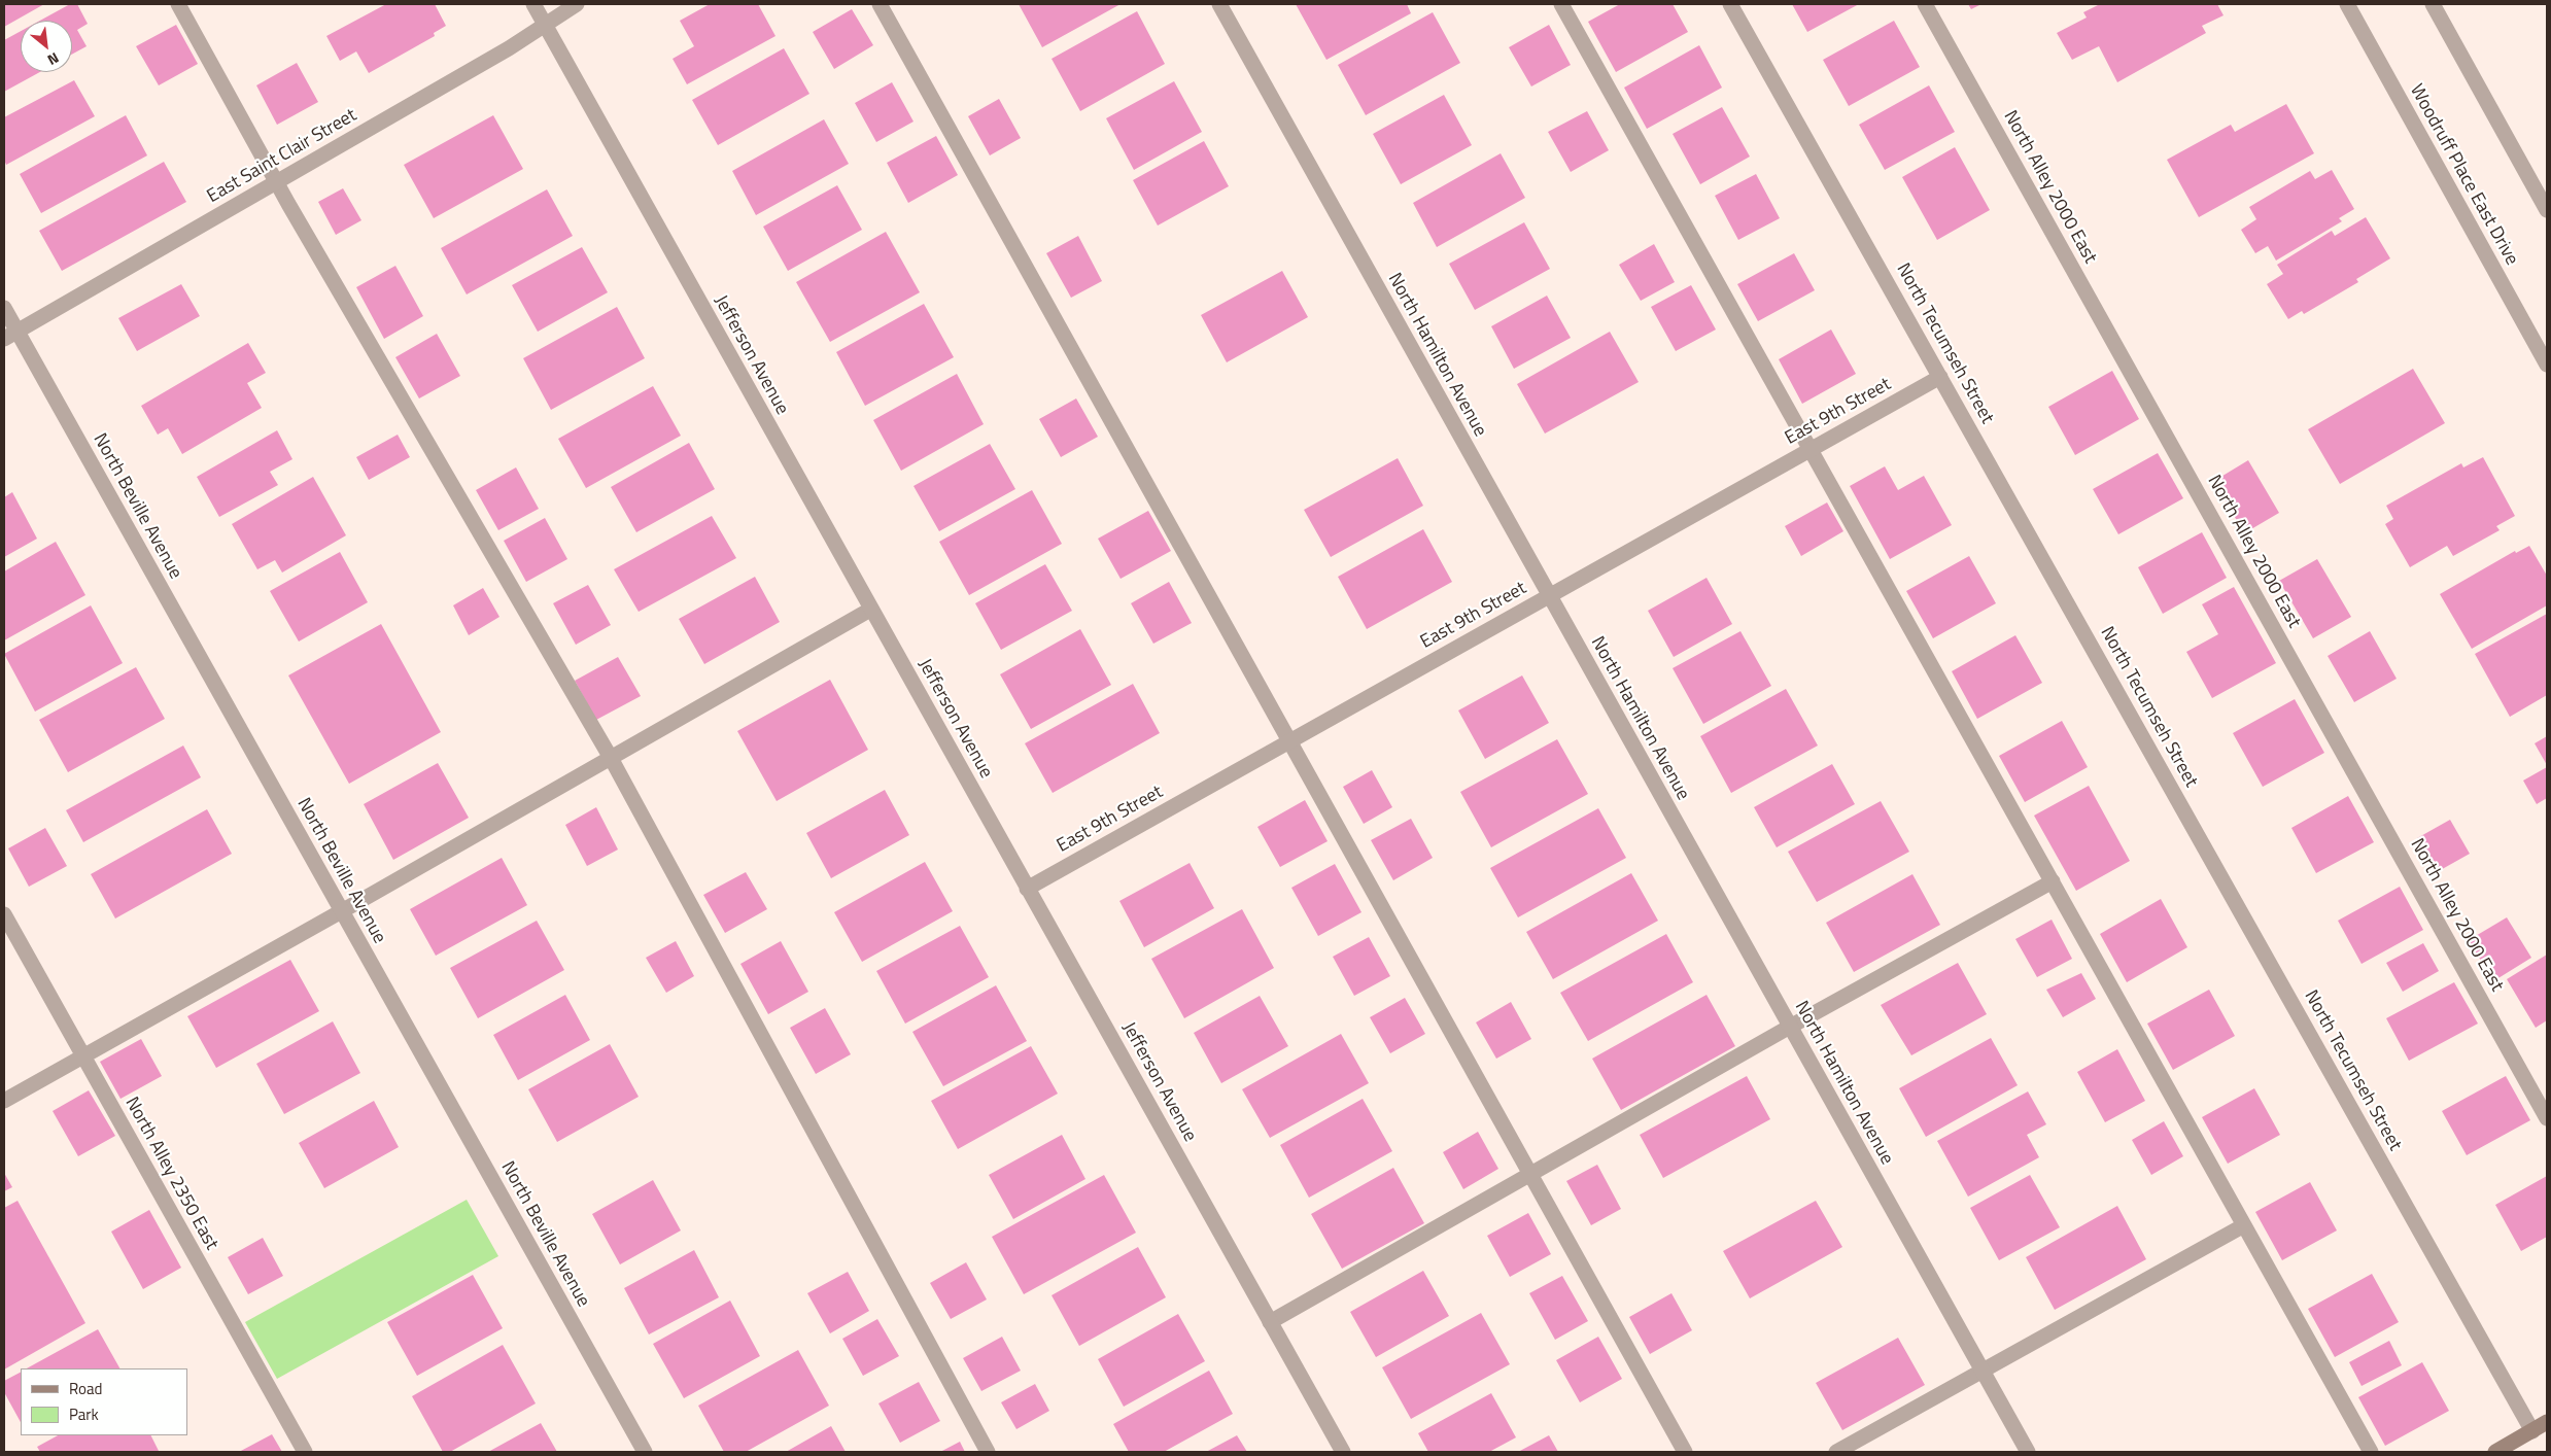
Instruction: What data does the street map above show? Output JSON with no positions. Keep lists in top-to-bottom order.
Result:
{
  "streets": {
    "street": [
      "East Saint Clair Street",
      "Woodruff Place East Drive",
      "North Alley 2000 East",
      "North Tecumseh Street",
      "Jefferson Avenue",
      "North Hamilton Avenue",
      "East 9th Street",
      "North Beville Avenue",
      "North Alley 2350 East"
    ]
  },
  "crossings": [
    ["East Saint Clair Street", "Jefferson Avenue"],
    ["East Saint Clair Street", "North Beville Avenue"],
    ["North Tecumseh Street", "East 9th Street"],
    ["Jefferson Avenue", "East 9th Street"],
    ["North Hamilton Avenue", "East 9th Street"]
  ],
  "legend": ["Road", "Park"],
  "north": "bottom right"
}
